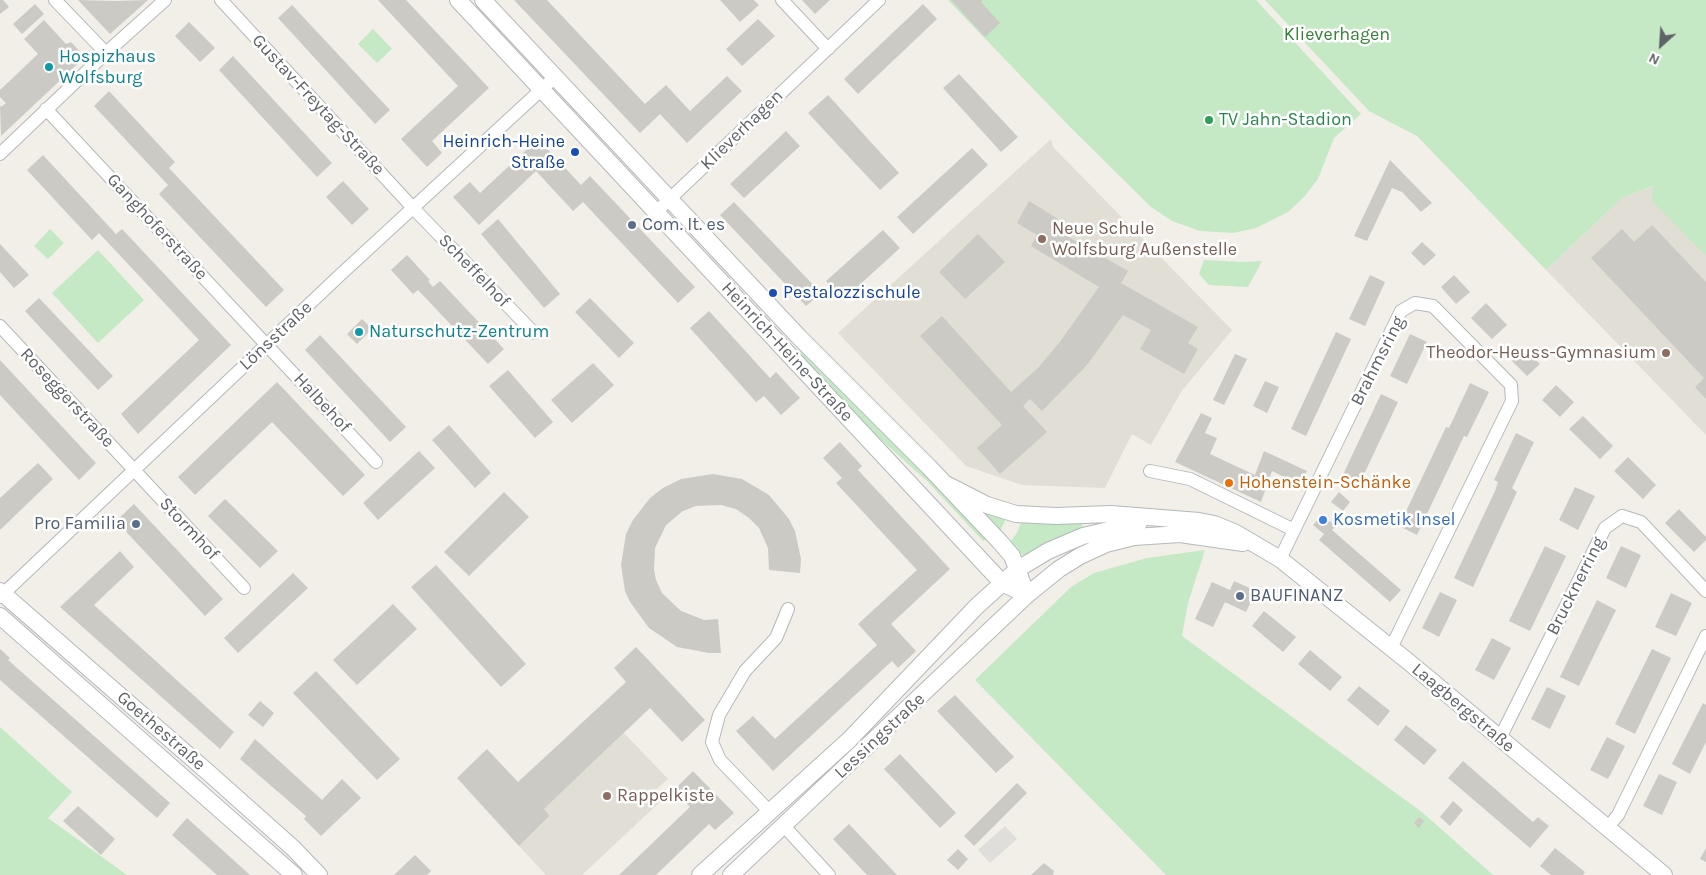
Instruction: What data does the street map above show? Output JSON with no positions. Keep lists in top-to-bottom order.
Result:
{
  "streets": {
    "street": [
      "Gustav-Freytag-Straße",
      "Klieverhagen",
      "Ganghoferstraße",
      "Scheffelhof",
      "Lönsstraße",
      "Heinrich-Heine-Straße",
      "Brahmsring",
      "Roseggerstraße",
      "Halbehof",
      "Stormhof",
      "Brucknerring",
      "Laagbergstraße",
      "Goethestraße",
      "Lessingstraße"
    ]
  },
  "crossings": [
    ["Gustav-Freytag-Straße", "Scheffelhof"],
    ["Gustav-Freytag-Straße", "Lönsstraße"],
    ["Klieverhagen", "Heinrich-Heine-Straße"],
    ["Ganghoferstraße", "Lönsstraße"],
    ["Ganghoferstraße", "Halbehof"],
    ["Scheffelhof", "Lönsstraße"],
    ["Lönsstraße", "Heinrich-Heine-Straße"],
    ["Lönsstraße", "Roseggerstraße"],
    ["Lönsstraße", "Halbehof"],
    ["Lönsstraße", "Stormhof"],
    ["Lönsstraße", "Goethestraße"],
    ["Heinrich-Heine-Straße", "Laagbergstraße"],
    ["Heinrich-Heine-Straße", "Lessingstraße"],
    ["Brahmsring", "Laagbergstraße"],
    ["Roseggerstraße", "Stormhof"],
    ["Brucknerring", "Laagbergstraße"],
    ["Laagbergstraße", "Lessingstraße"]
  ],
  "parks": ["Klieverhagen"],
  "places": [
    "Hospizhaus Wolfsburg",
    "TV Jahn-Stadion",
    "Heinrich-Heine Straße",
    "Com. It. es",
    "Neue Schule Wolfsburg Außenstelle",
    "Pestalozzischule",
    "Naturschutz-Zentrum",
    "Theodor-Heuss-Gymnasium",
    "Hohenstein-Schänke",
    "Kosmetik Insel",
    "Pro Familia",
    "BAUFINANZ",
    "Rappelkiste"
  ],
  "north": "bottom left"
}
